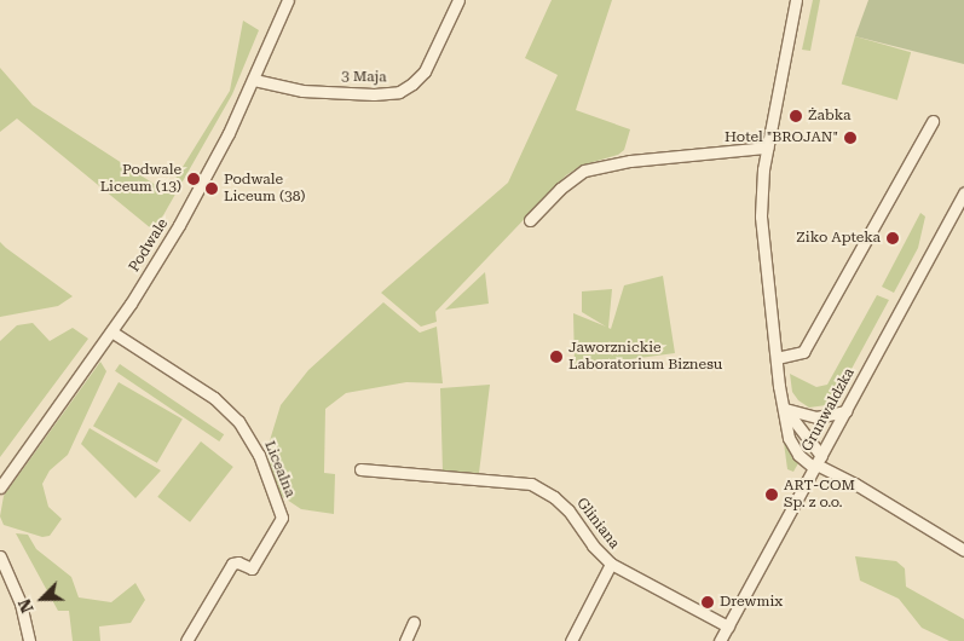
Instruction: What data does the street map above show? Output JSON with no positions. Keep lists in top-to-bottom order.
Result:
{
  "streets": {
    "street": [
      "3 Maja",
      "Podwale",
      "Grunwaldzka",
      "Licealna",
      "Gliniana"
    ]
  },
  "crossings": [
    ["3 Maja", "Podwale"],
    ["Podwale", "Licealna"],
    ["Grunwaldzka", "Gliniana"]
  ],
  "places": [
    "Żabka",
    "Hotel \"BROJAN\"",
    "Podwale Liceum (13)",
    "Podwale Liceum (38)",
    "Ziko Apteka",
    "Jaworznickie Laboratorium Biznesu",
    "ART-COM Sp. z o.o.",
    "Drewmix"
  ],
  "north": "bottom left"
}
